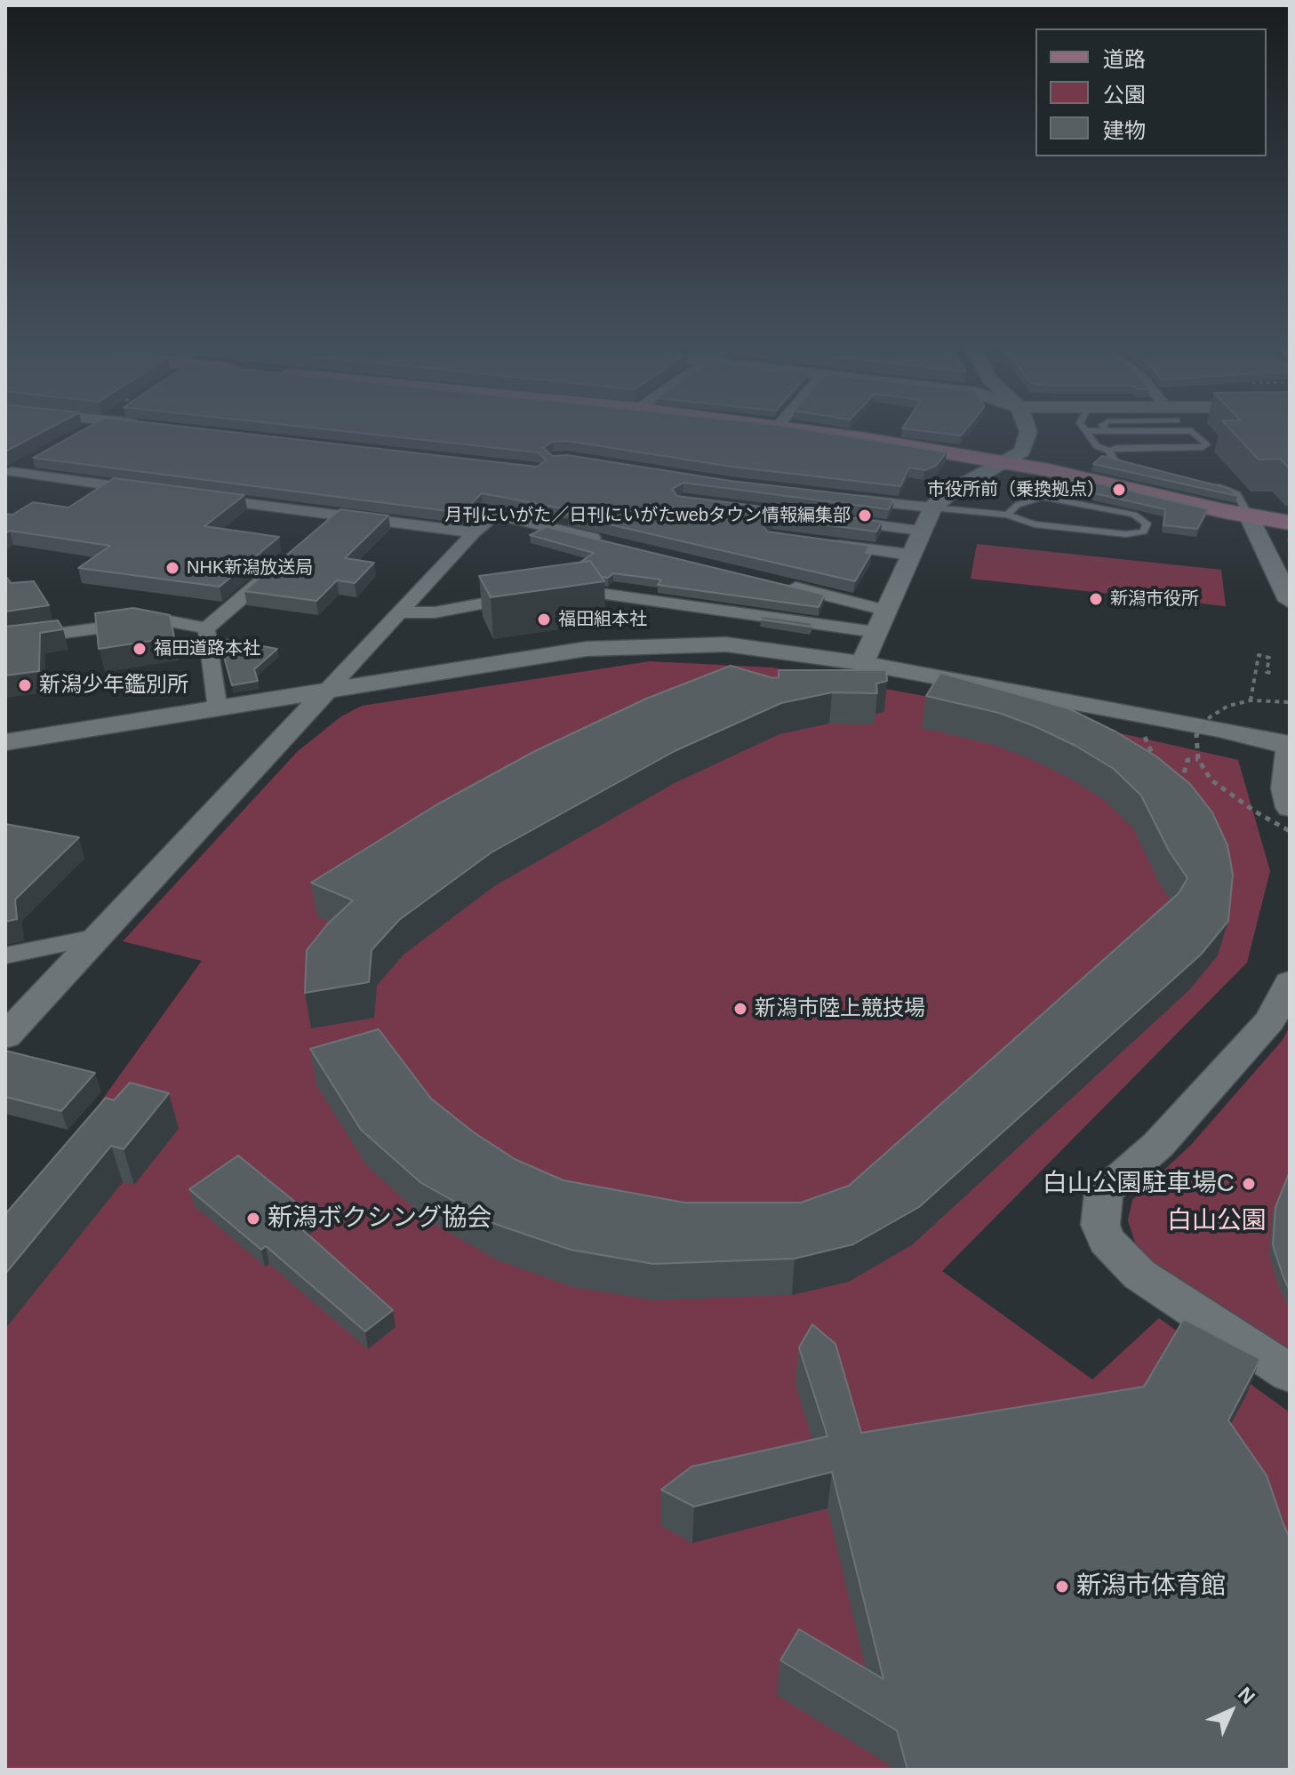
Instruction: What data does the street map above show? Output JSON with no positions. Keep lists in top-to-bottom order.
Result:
{
  "parks": ["白山公園"],
  "places": [
    "市役所前（乗換拠点）",
    "月刊にいがた／日刊にいがたwebタウン情報編集部",
    "NHK新潟放送局",
    "新潟市役所",
    "福田組本社",
    "福田道路本社",
    "新潟少年鑑別所",
    "新潟市陸上競技場",
    "白山公園駐車場C",
    "新潟ボクシング協会",
    "新潟市体育館"
  ],
  "legend": ["道路", "公園", "建物"],
  "north": "top right"
}
